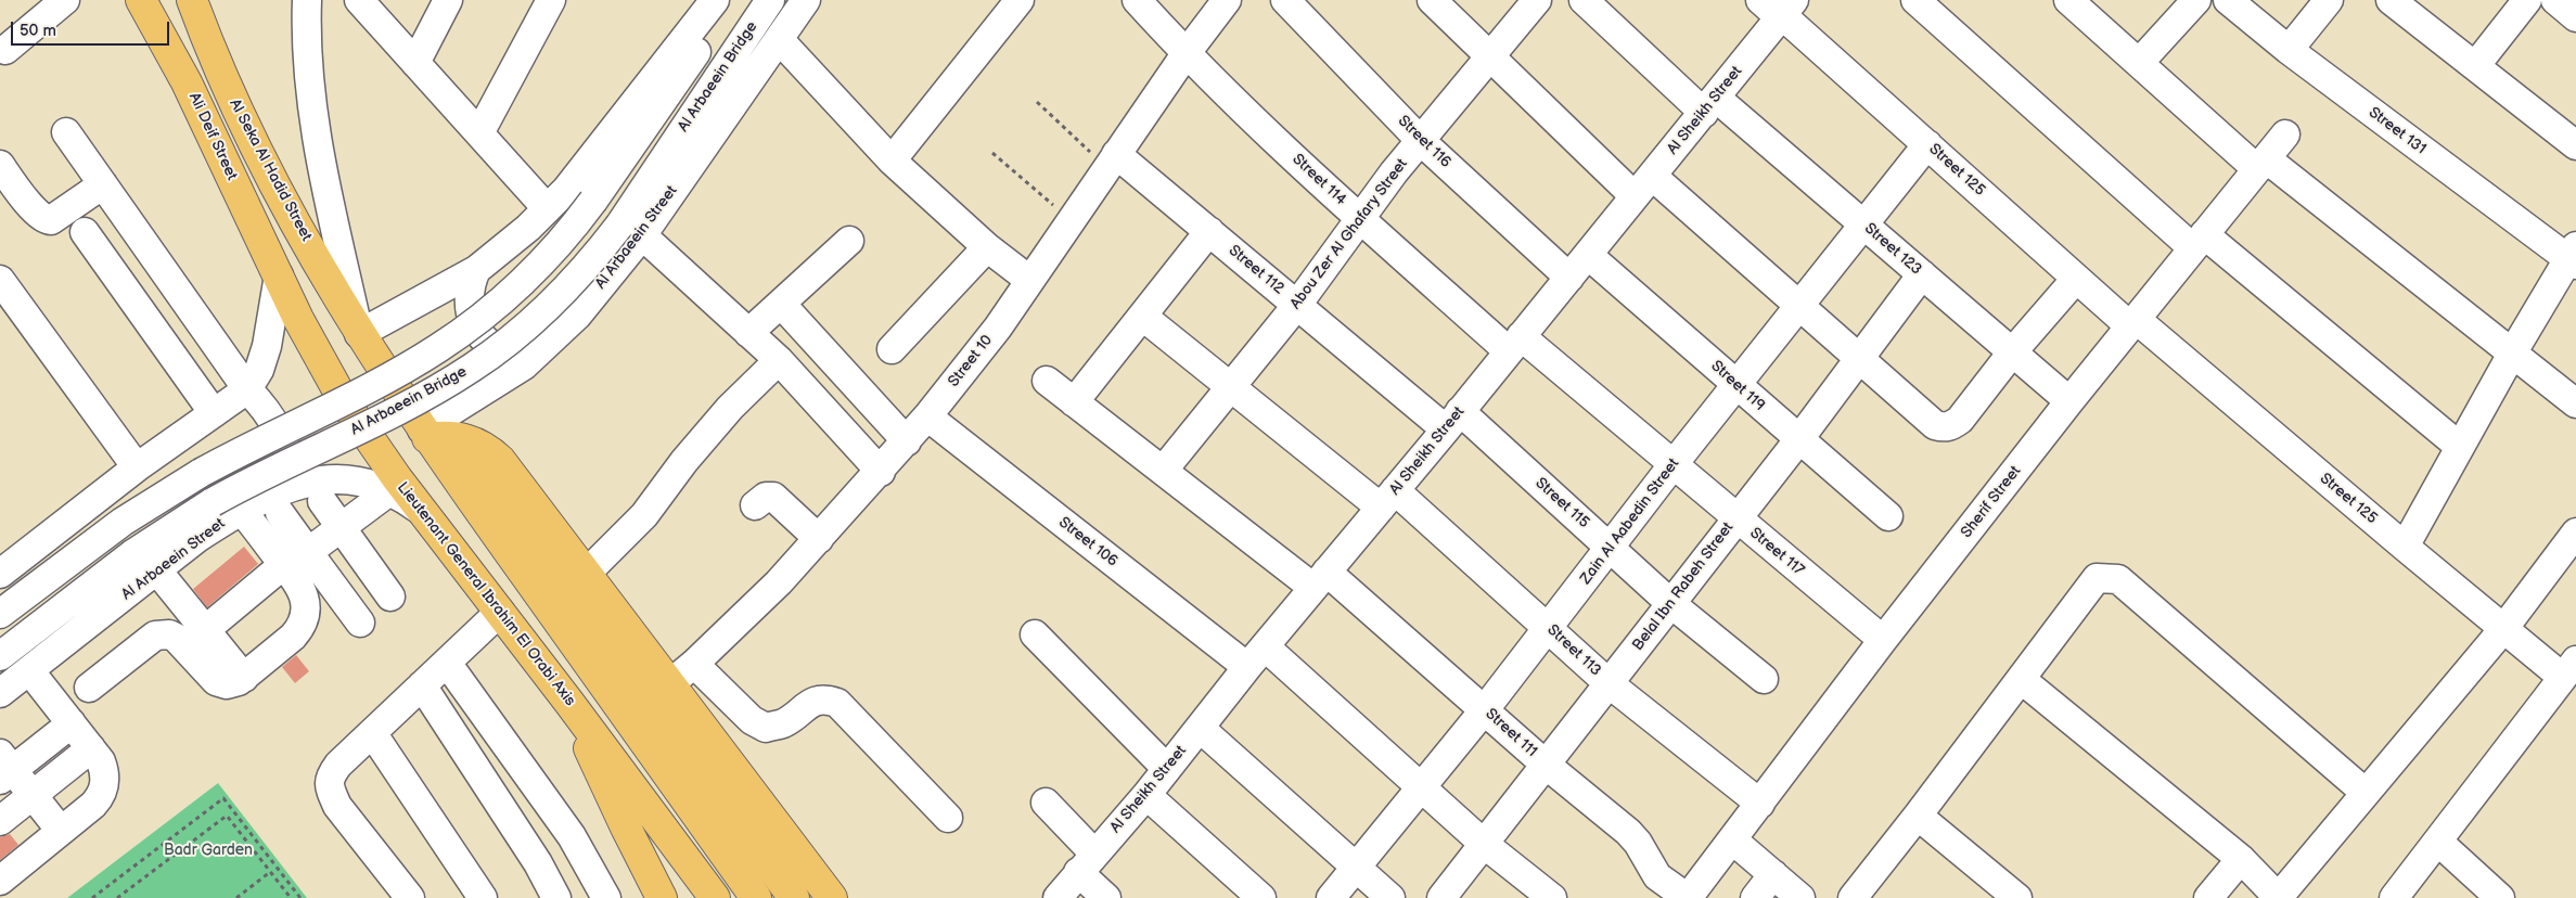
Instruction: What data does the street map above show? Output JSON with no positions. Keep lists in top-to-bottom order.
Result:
{
  "streets": {
    "main road": ["Ali Deif Street", "Al Seka Al Hadid Street", "Lieutenant General Ibrahim El Orabi Axis"],
    "street": [
      "Al Arbaeein Bridge",
      "Al Sheikh Street",
      "Street 131",
      "Street 116",
      "Street 125",
      "Street 114",
      "Abou Zer Al Ghafary Street",
      "Al Arbaeein Street",
      "Street 123",
      "Street 112",
      "Street 10",
      "Street 119",
      "Sherif Street",
      "Street 115",
      "Zain Al Aabedin Street",
      "Street 106",
      "Street 117",
      "Belal Ibn Rabeh Street",
      "Street 113",
      "Street 111"
    ]
  },
  "crossings": [
    ["Al Arbaeein Bridge", "Al Arbaeein Street"],
    ["Al Sheikh Street", "Street 116"],
    ["Al Sheikh Street", "Street 125"],
    ["Al Sheikh Street", "Street 114"],
    ["Al Sheikh Street", "Street 123"],
    ["Al Sheikh Street", "Street 112"],
    ["Al Sheikh Street", "Street 119"],
    ["Al Sheikh Street", "Street 115"],
    ["Al Sheikh Street", "Street 106"],
    ["Al Sheikh Street", "Street 117"],
    ["Al Sheikh Street", "Street 113"],
    ["Al Sheikh Street", "Street 111"],
    ["Ali Deif Street", "Lieutenant General Ibrahim El Orabi Axis"],
    ["Street 116", "Abou Zer Al Ghafary Street"],
    ["Street 125", "Sherif Street"],
    ["Street 125", "Zain Al Aabedin Street"],
    ["Street 114", "Abou Zer Al Ghafary Street"],
    ["Street 114", "Street 10"],
    ["Street 114", "Street 117"],
    ["Abou Zer Al Ghafary Street", "Street 112"],
    ["Abou Zer Al Ghafary Street", "Street 113"],
    ["Abou Zer Al Ghafary Street", "Street 111"],
    ["Al Arbaeein Street", "Lieutenant General Ibrahim El Orabi Axis"],
    ["Street 123", "Sherif Street"],
    ["Street 123", "Zain Al Aabedin Street"],
    ["Street 123", "Belal Ibn Rabeh Street"],
    ["Street 112", "Street 10"],
    ["Street 112", "Street 115"],
    ["Street 10", "Street 106"],
    ["Street 119", "Zain Al Aabedin Street"],
    ["Street 119", "Belal Ibn Rabeh Street"],
    ["Sherif Street", "Street 117"],
    ["Sherif Street", "Street 113"],
    ["Sherif Street", "Street 111"],
    ["Street 115", "Zain Al Aabedin Street"],
    ["Street 115", "Belal Ibn Rabeh Street"],
    ["Zain Al Aabedin Street", "Street 106"],
    ["Zain Al Aabedin Street", "Street 117"],
    ["Zain Al Aabedin Street", "Street 113"],
    ["Zain Al Aabedin Street", "Street 111"],
    ["Street 106", "Belal Ibn Rabeh Street"],
    ["Street 117", "Belal Ibn Rabeh Street"],
    ["Belal Ibn Rabeh Street", "Street 113"],
    ["Belal Ibn Rabeh Street", "Street 111"]
  ],
  "parks": ["Badr Garden"],
  "scale_bar": "50 m"
}
